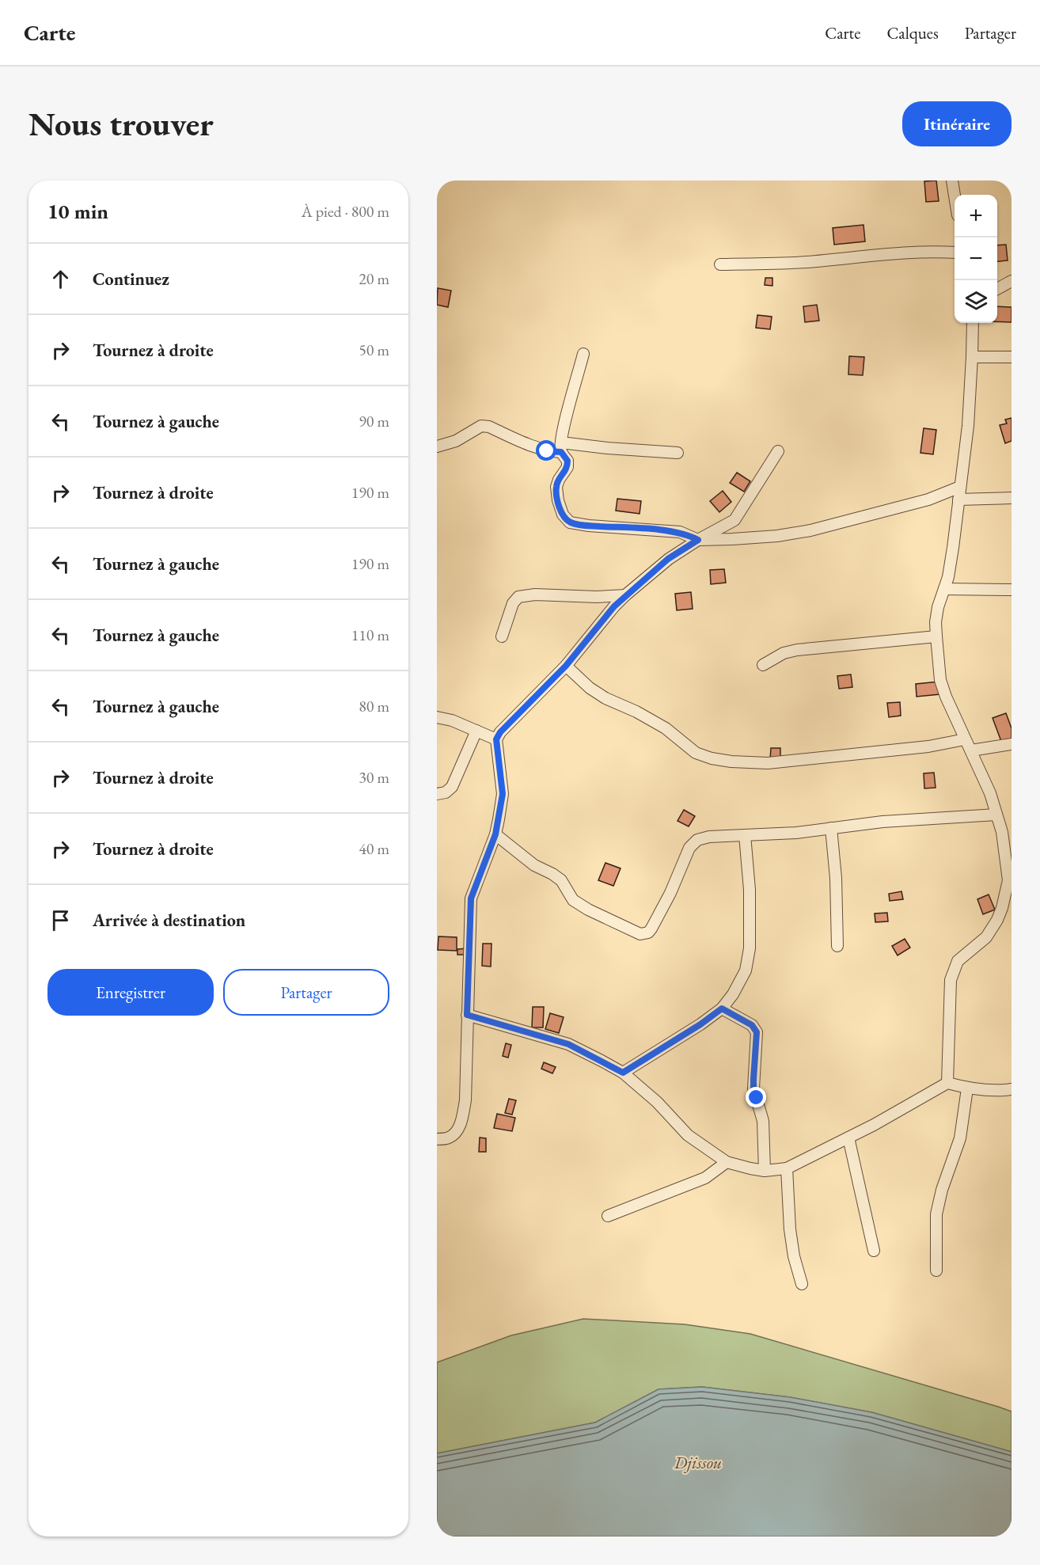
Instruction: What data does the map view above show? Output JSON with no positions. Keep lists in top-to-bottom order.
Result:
{
  "water": ["Djissou"],
  "page": {
    "header": "Carte",
    "nav": ["Carte", "Calques", "Partager"],
    "buttons": [
      "Itinéraire",
      ["Enregistrer", "Partager"]
    ],
    "title": "Nous trouver",
    "heading": ["10 min", "À pied · 800 m"],
    "map_buttons": ["+", "−"],
    "list": [
      ["Continuez", "20 m"],
      ["Tournez à droite", "50 m"],
      ["Tournez à gauche", "90 m"],
      ["Tournez à droite", "190 m"],
      ["Tournez à gauche", "190 m"],
      ["Tournez à gauche", "110 m"],
      ["Tournez à gauche", "80 m"],
      ["Tournez à droite", "30 m"],
      ["Tournez à droite", "40 m"],
      "Arrivée à destination"
    ]
  }
}
